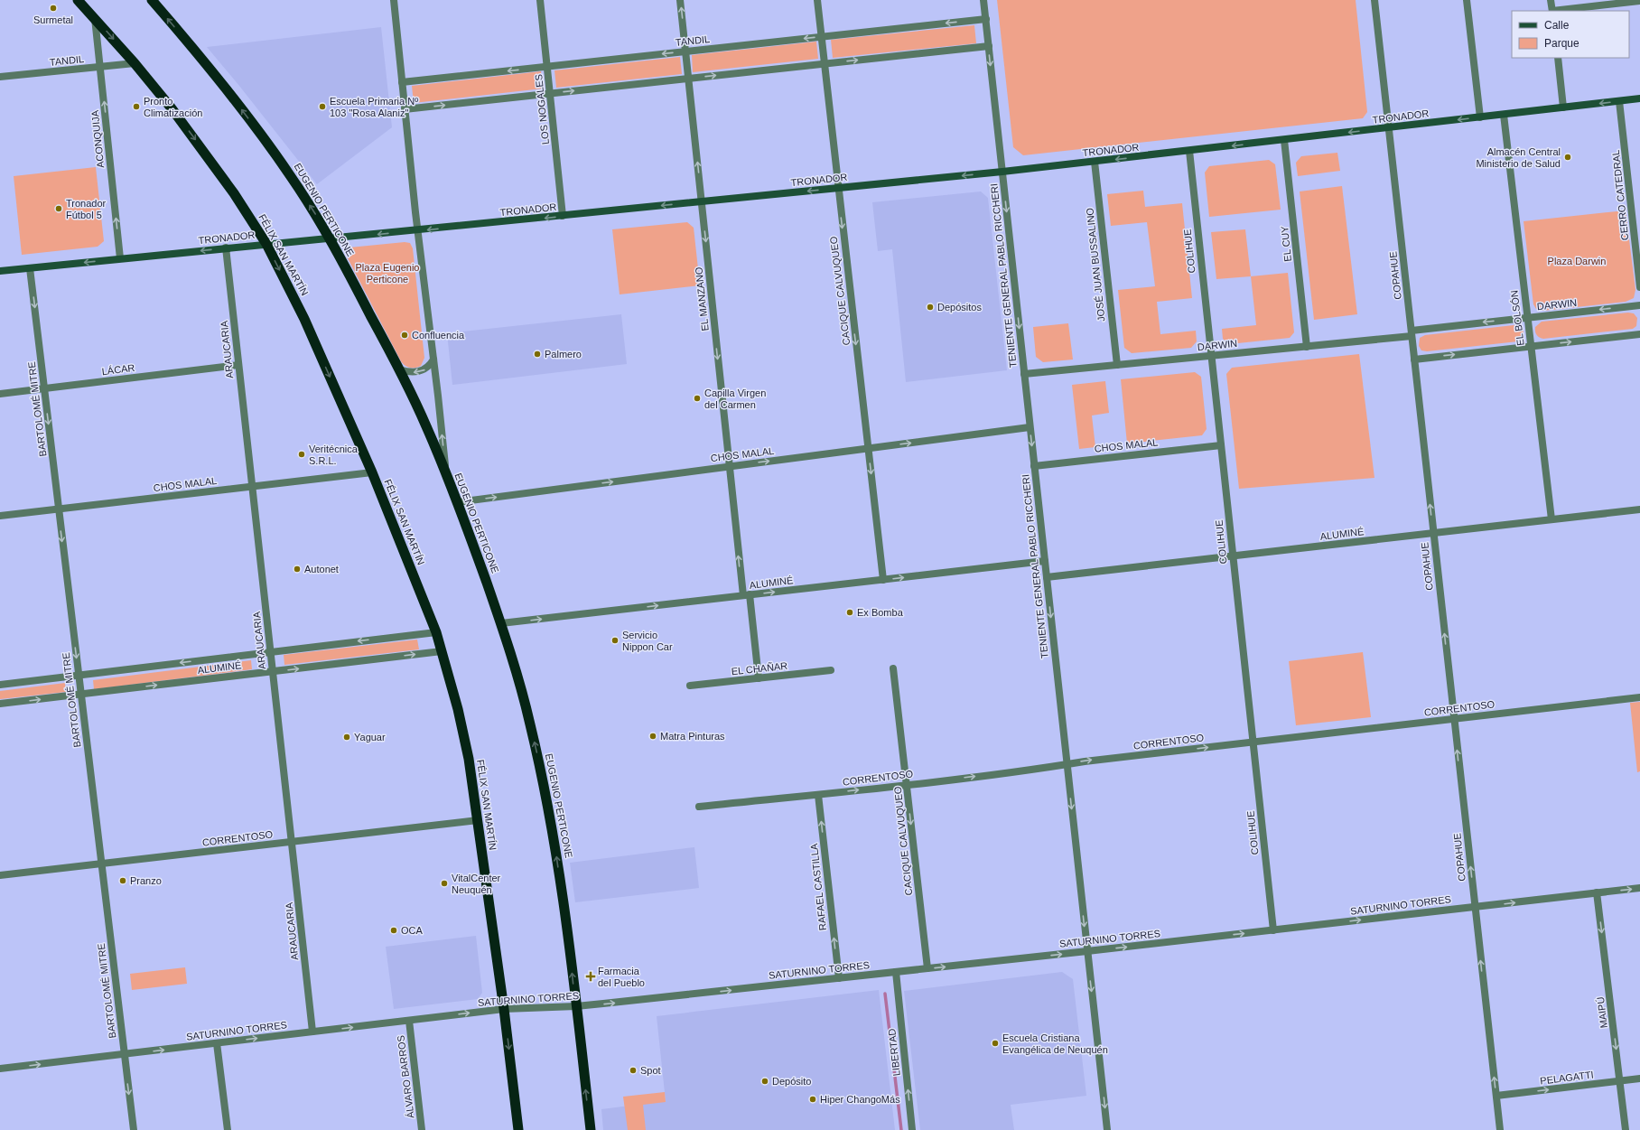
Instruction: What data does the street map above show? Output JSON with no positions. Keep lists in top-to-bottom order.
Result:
{
  "streets": {
    "highway": ["EUGENIO PERTICONE", "FÉLIX SAN MARTÍN"],
    "main road": ["TRONADOR"],
    "street": [
      "TANDIL",
      "LOS NOGALES",
      "ACONQUIJA",
      "CERRO CATEDRAL",
      "EL CUY",
      "COLIHUE",
      "JOSÉ JUAN BUSSALINO",
      "TENIENTE GENERAL PABLO RICCHERI",
      "COPAHUE",
      "CACIQUE CALVUQUEO",
      "EL MANZANO",
      "DARWIN",
      "EL BOLSÓN",
      "ARAUCARIA",
      "LÁCAR",
      "BARTOLOMÉ MITRE",
      "CHOS MALAL",
      "ALUMINÉ",
      "EL CHAÑAR",
      "CORRENTOSO",
      "RAFAEL CASTILLA",
      "SATURNINO TORRES",
      "MAIPÚ",
      "LIBERTAD",
      "ÁLVARO BARROS",
      "PELAGATTI"
    ]
  },
  "crossings": [
    ["TANDIL", "LOS NOGALES"],
    ["TANDIL", "ACONQUIJA"],
    ["TANDIL", "FÉLIX SAN MARTÍN"],
    ["TANDIL", "TENIENTE GENERAL PABLO RICCHERI"],
    ["TANDIL", "CACIQUE CALVUQUEO"],
    ["TANDIL", "EL MANZANO"],
    ["LOS NOGALES", "TRONADOR"],
    ["TRONADOR", "ACONQUIJA"],
    ["TRONADOR", "CERRO CATEDRAL"],
    ["TRONADOR", "EUGENIO PERTICONE"],
    ["TRONADOR", "EL CUY"],
    ["TRONADOR", "COLIHUE"],
    ["TRONADOR", "FÉLIX SAN MARTÍN"],
    ["TRONADOR", "JOSÉ JUAN BUSSALINO"],
    ["TRONADOR", "TENIENTE GENERAL PABLO RICCHERI"],
    ["TRONADOR", "COPAHUE"],
    ["TRONADOR", "CACIQUE CALVUQUEO"],
    ["TRONADOR", "EL MANZANO"],
    ["TRONADOR", "EL BOLSÓN"],
    ["TRONADOR", "ARAUCARIA"],
    ["TRONADOR", "BARTOLOMÉ MITRE"],
    ["ACONQUIJA", "FÉLIX SAN MARTÍN"],
    ["EUGENIO PERTICONE", "CHOS MALAL"],
    ["EUGENIO PERTICONE", "ALUMINÉ"],
    ["EUGENIO PERTICONE", "SATURNINO TORRES"],
    ["EL CUY", "DARWIN"],
    ["COLIHUE", "DARWIN"],
    ["COLIHUE", "CHOS MALAL"],
    ["COLIHUE", "ALUMINÉ"],
    ["COLIHUE", "CORRENTOSO"],
    ["COLIHUE", "SATURNINO TORRES"],
    ["FÉLIX SAN MARTÍN", "CHOS MALAL"],
    ["FÉLIX SAN MARTÍN", "ALUMINÉ"],
    ["FÉLIX SAN MARTÍN", "CORRENTOSO"],
    ["FÉLIX SAN MARTÍN", "SATURNINO TORRES"],
    ["JOSÉ JUAN BUSSALINO", "DARWIN"],
    ["TENIENTE GENERAL PABLO RICCHERI", "DARWIN"],
    ["TENIENTE GENERAL PABLO RICCHERI", "CHOS MALAL"],
    ["TENIENTE GENERAL PABLO RICCHERI", "ALUMINÉ"],
    ["TENIENTE GENERAL PABLO RICCHERI", "CORRENTOSO"],
    ["TENIENTE GENERAL PABLO RICCHERI", "SATURNINO TORRES"],
    ["COPAHUE", "DARWIN"],
    ["COPAHUE", "ALUMINÉ"],
    ["COPAHUE", "CORRENTOSO"],
    ["COPAHUE", "SATURNINO TORRES"],
    ["COPAHUE", "PELAGATTI"],
    ["CACIQUE CALVUQUEO", "CHOS MALAL"],
    ["CACIQUE CALVUQUEO", "ALUMINÉ"],
    ["CACIQUE CALVUQUEO", "CORRENTOSO"],
    ["CACIQUE CALVUQUEO", "SATURNINO TORRES"],
    ["EL MANZANO", "CHOS MALAL"],
    ["EL MANZANO", "ALUMINÉ"],
    ["EL MANZANO", "EL CHAÑAR"],
    ["DARWIN", "EL BOLSÓN"],
    ["EL BOLSÓN", "ALUMINÉ"],
    ["ARAUCARIA", "LÁCAR"],
    ["ARAUCARIA", "CHOS MALAL"],
    ["ARAUCARIA", "ALUMINÉ"],
    ["ARAUCARIA", "CORRENTOSO"],
    ["ARAUCARIA", "SATURNINO TORRES"],
    ["LÁCAR", "BARTOLOMÉ MITRE"],
    ["BARTOLOMÉ MITRE", "CHOS MALAL"],
    ["BARTOLOMÉ MITRE", "ALUMINÉ"],
    ["BARTOLOMÉ MITRE", "CORRENTOSO"],
    ["BARTOLOMÉ MITRE", "SATURNINO TORRES"],
    ["CORRENTOSO", "RAFAEL CASTILLA"],
    ["RAFAEL CASTILLA", "SATURNINO TORRES"],
    ["SATURNINO TORRES", "MAIPÚ"],
    ["SATURNINO TORRES", "LIBERTAD"],
    ["SATURNINO TORRES", "ÁLVARO BARROS"],
    ["MAIPÚ", "PELAGATTI"]
  ],
  "one_way": [
    "TRONADOR",
    "ACONQUIJA",
    "EUGENIO PERTICONE",
    "FÉLIX SAN MARTÍN",
    "TENIENTE GENERAL PABLO RICCHERI",
    "COPAHUE",
    "CACIQUE CALVUQUEO",
    "BARTOLOMÉ MITRE",
    "CHOS MALAL",
    "RAFAEL CASTILLA",
    "SATURNINO TORRES",
    "MAIPÚ",
    "LIBERTAD",
    "PELAGATTI"
  ],
  "parks": ["Plaza Darwin", "Plaza Eugenio Perticone"],
  "places": {
    "other": [
      "Surmetal",
      "Pronto Climatización",
      "Escuela Primaria Nº 103 \"Rosa Alaniz\"",
      "Almacén Central Ministerio de Salud",
      "Tronador Fútbol 5",
      "Depósitos",
      "Confluencia",
      "Palmero",
      "Capilla Virgen del Carmen",
      "Veritécnica S.R.L.",
      "Autonet",
      "Ex Bomba",
      "Servicio Nippon Car",
      "Matra Pinturas",
      "Yaguar",
      "Pranzo",
      "VitalCenter Neuquén",
      "OCA",
      "Escuela Cristiana Evangélica de Neuquén",
      "Spot",
      "Depósito",
      "Hiper ChangoMás"
    ],
    "health": ["Farmacia del Pueblo"]
  },
  "legend": ["Calle", "Parque"]
}
